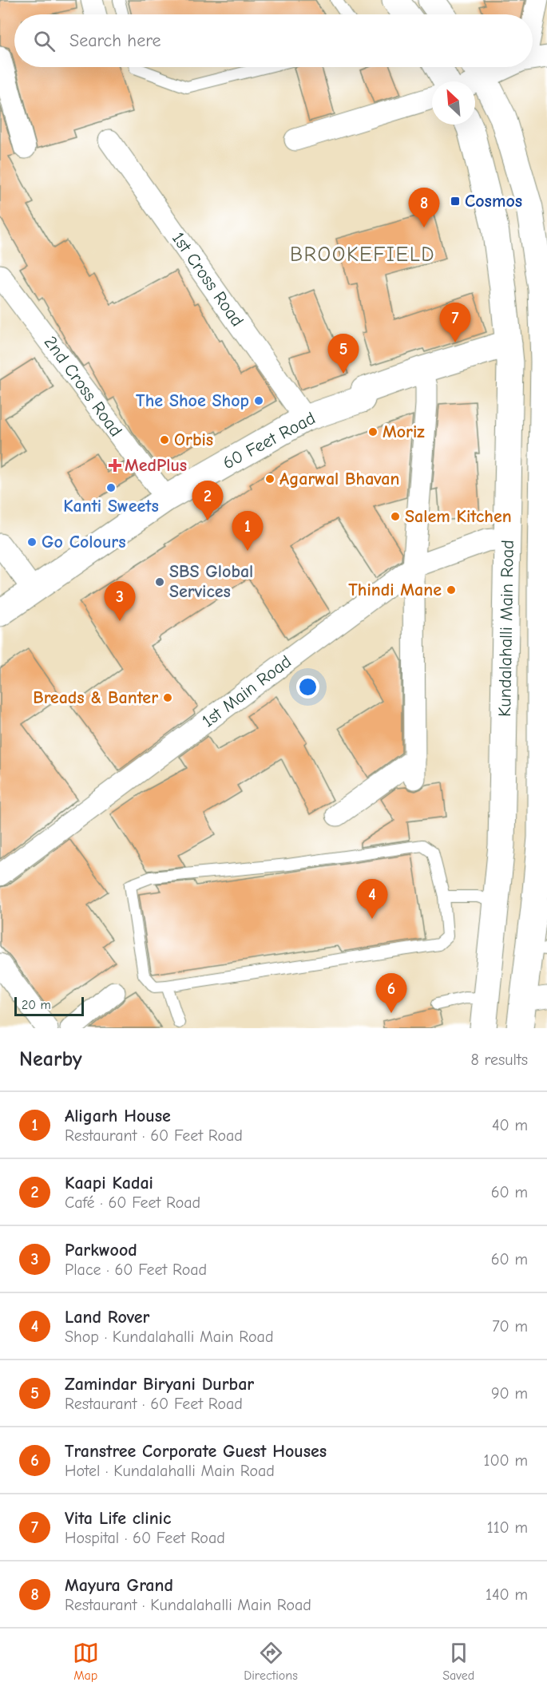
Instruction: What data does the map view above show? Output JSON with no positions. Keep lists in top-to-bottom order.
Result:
{
  "streets": {
    "main road": ["60 Feet Road", "Kundalahalli Main Road"],
    "street": ["1st Cross Road", "2nd Cross Road", "1st Main Road"]
  },
  "crossings": [
    ["1st Cross Road", "60 Feet Road"],
    ["2nd Cross Road", "60 Feet Road"],
    ["Kundalahalli Main Road", "1st Main Road"]
  ],
  "districts": ["BROOKEFIELD"],
  "places": {
    "transit": ["Cosmos"],
    "other": [
      "The Shoe Shop",
      "Moriz",
      "Orbis",
      "Agarwal Bhavan",
      "Kanti Sweets",
      "Salem Kitchen",
      "Go Colours",
      "SBS Global Services",
      "Thindi Mane",
      "Breads & Banter"
    ],
    "health": ["MedPlus"]
  },
  "scale_bar": "20 m",
  "north": "top left",
  "page": {
    "search": "Search here",
    "pins": [
      "8",
      "7",
      "5",
      "2",
      "1",
      "3",
      "4",
      "6"
    ],
    "scale": "20 m",
    "heading": ["Nearby", "8 results"],
    "list": [
      {
        "mark": "1",
        "name": "Aligarh House",
        "note": "Restaurant · 60 Feet Road",
        "value": "40 m"
      },
      {
        "mark": "2",
        "name": "Kaapi Kadai",
        "note": "Café · 60 Feet Road",
        "value": "60 m"
      },
      {
        "mark": "3",
        "name": "Parkwood",
        "note": "Place · 60 Feet Road",
        "value": "60 m"
      },
      {
        "mark": "4",
        "name": "Land Rover",
        "note": "Shop · Kundalahalli Main Road",
        "value": "70 m"
      },
      {
        "mark": "5",
        "name": "Zamindar Biryani Durbar",
        "note": "Restaurant · 60 Feet Road",
        "value": "90 m"
      },
      {
        "mark": "6",
        "name": "Transtree Corporate Guest Houses",
        "note": "Hotel · Kundalahalli Main Road",
        "value": "100 m"
      },
      {
        "mark": "7",
        "name": "Vita Life clinic",
        "note": "Hospital · 60 Feet Road",
        "value": "110 m"
      },
      {
        "mark": "8",
        "name": "Mayura Grand",
        "note": "Restaurant · Kundalahalli Main Road",
        "value": "140 m"
      }
    ],
    "nav": ["Map", "Directions", "Saved"]
  }
}
